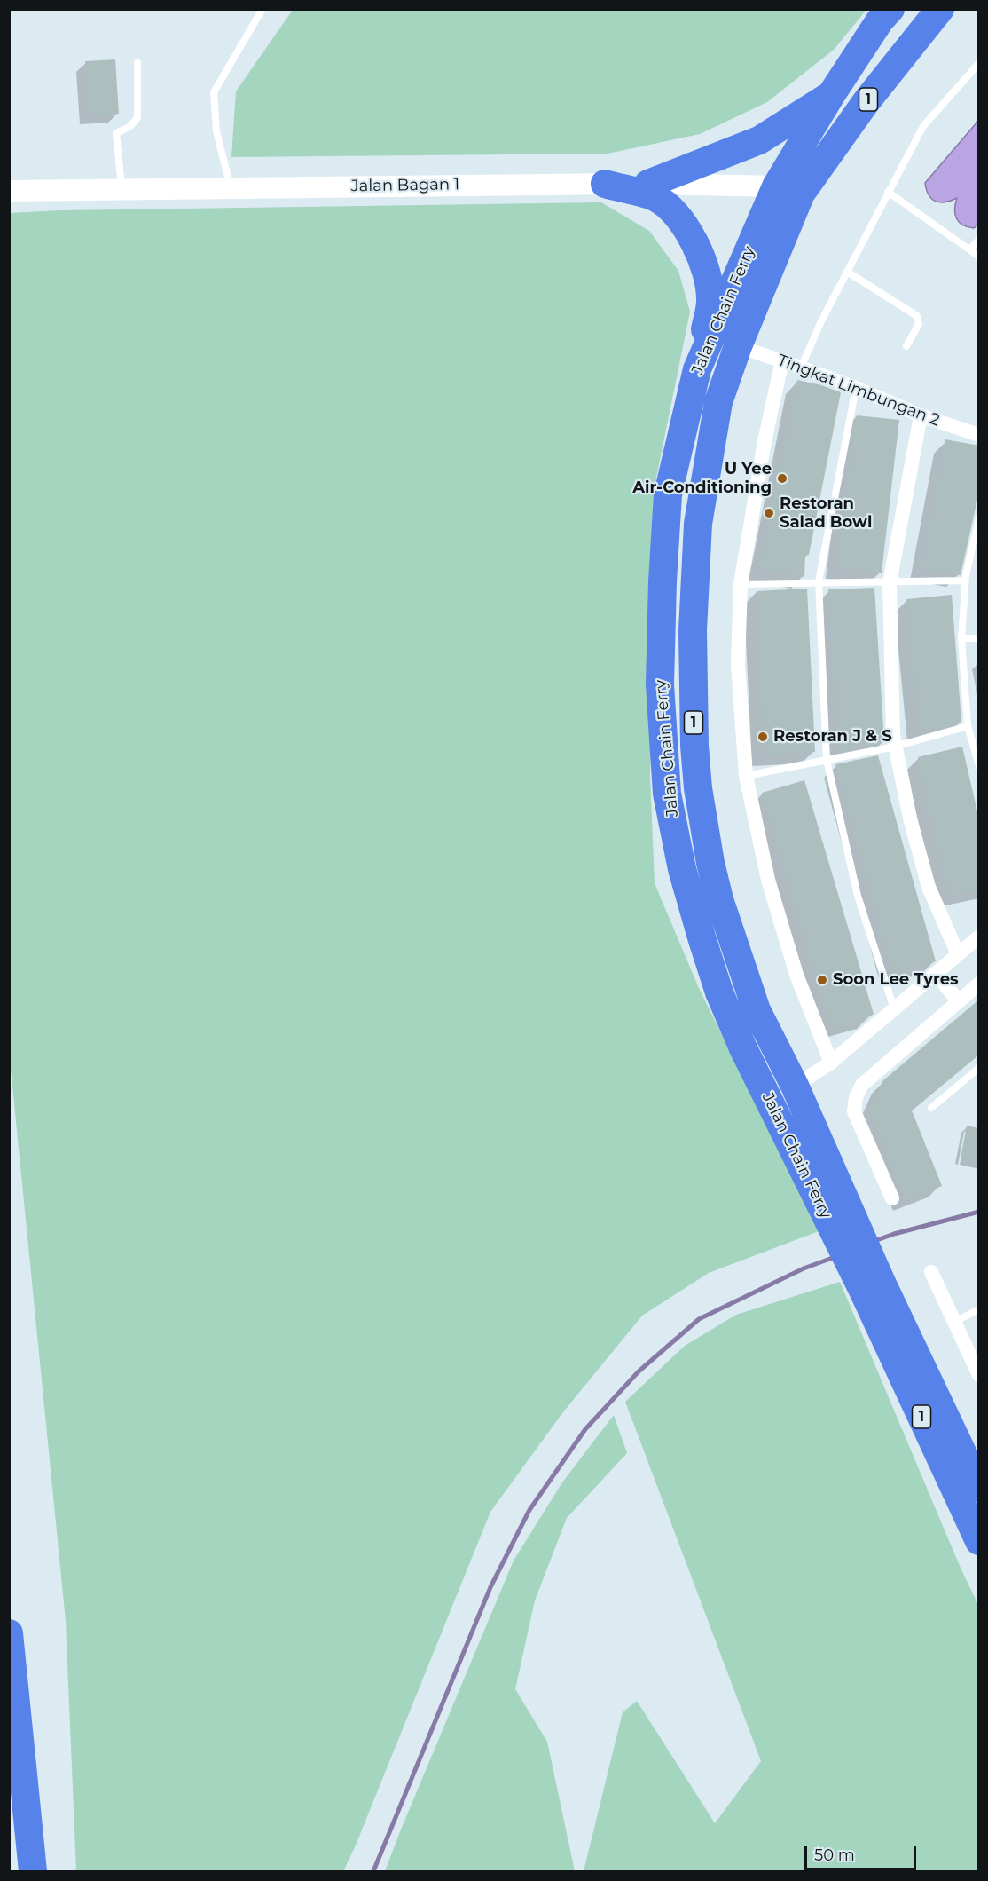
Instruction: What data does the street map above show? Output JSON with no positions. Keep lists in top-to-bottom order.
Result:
{
  "streets": {
    "highway": ["1", "Jalan Chain Ferry"],
    "street": ["Jalan Bagan 1", "Tingkat Limbungan 2"]
  },
  "crossings": [
    ["Jalan Bagan 1", "Jalan Chain Ferry"],
    ["Jalan Chain Ferry", "Tingkat Limbungan 2"]
  ],
  "places": [
    "U Yee Air-Conditioning",
    "Restoran Salad Bowl",
    "Restoran J & S",
    "Soon Lee Tyres"
  ],
  "scale_bar": "50 m"
}
